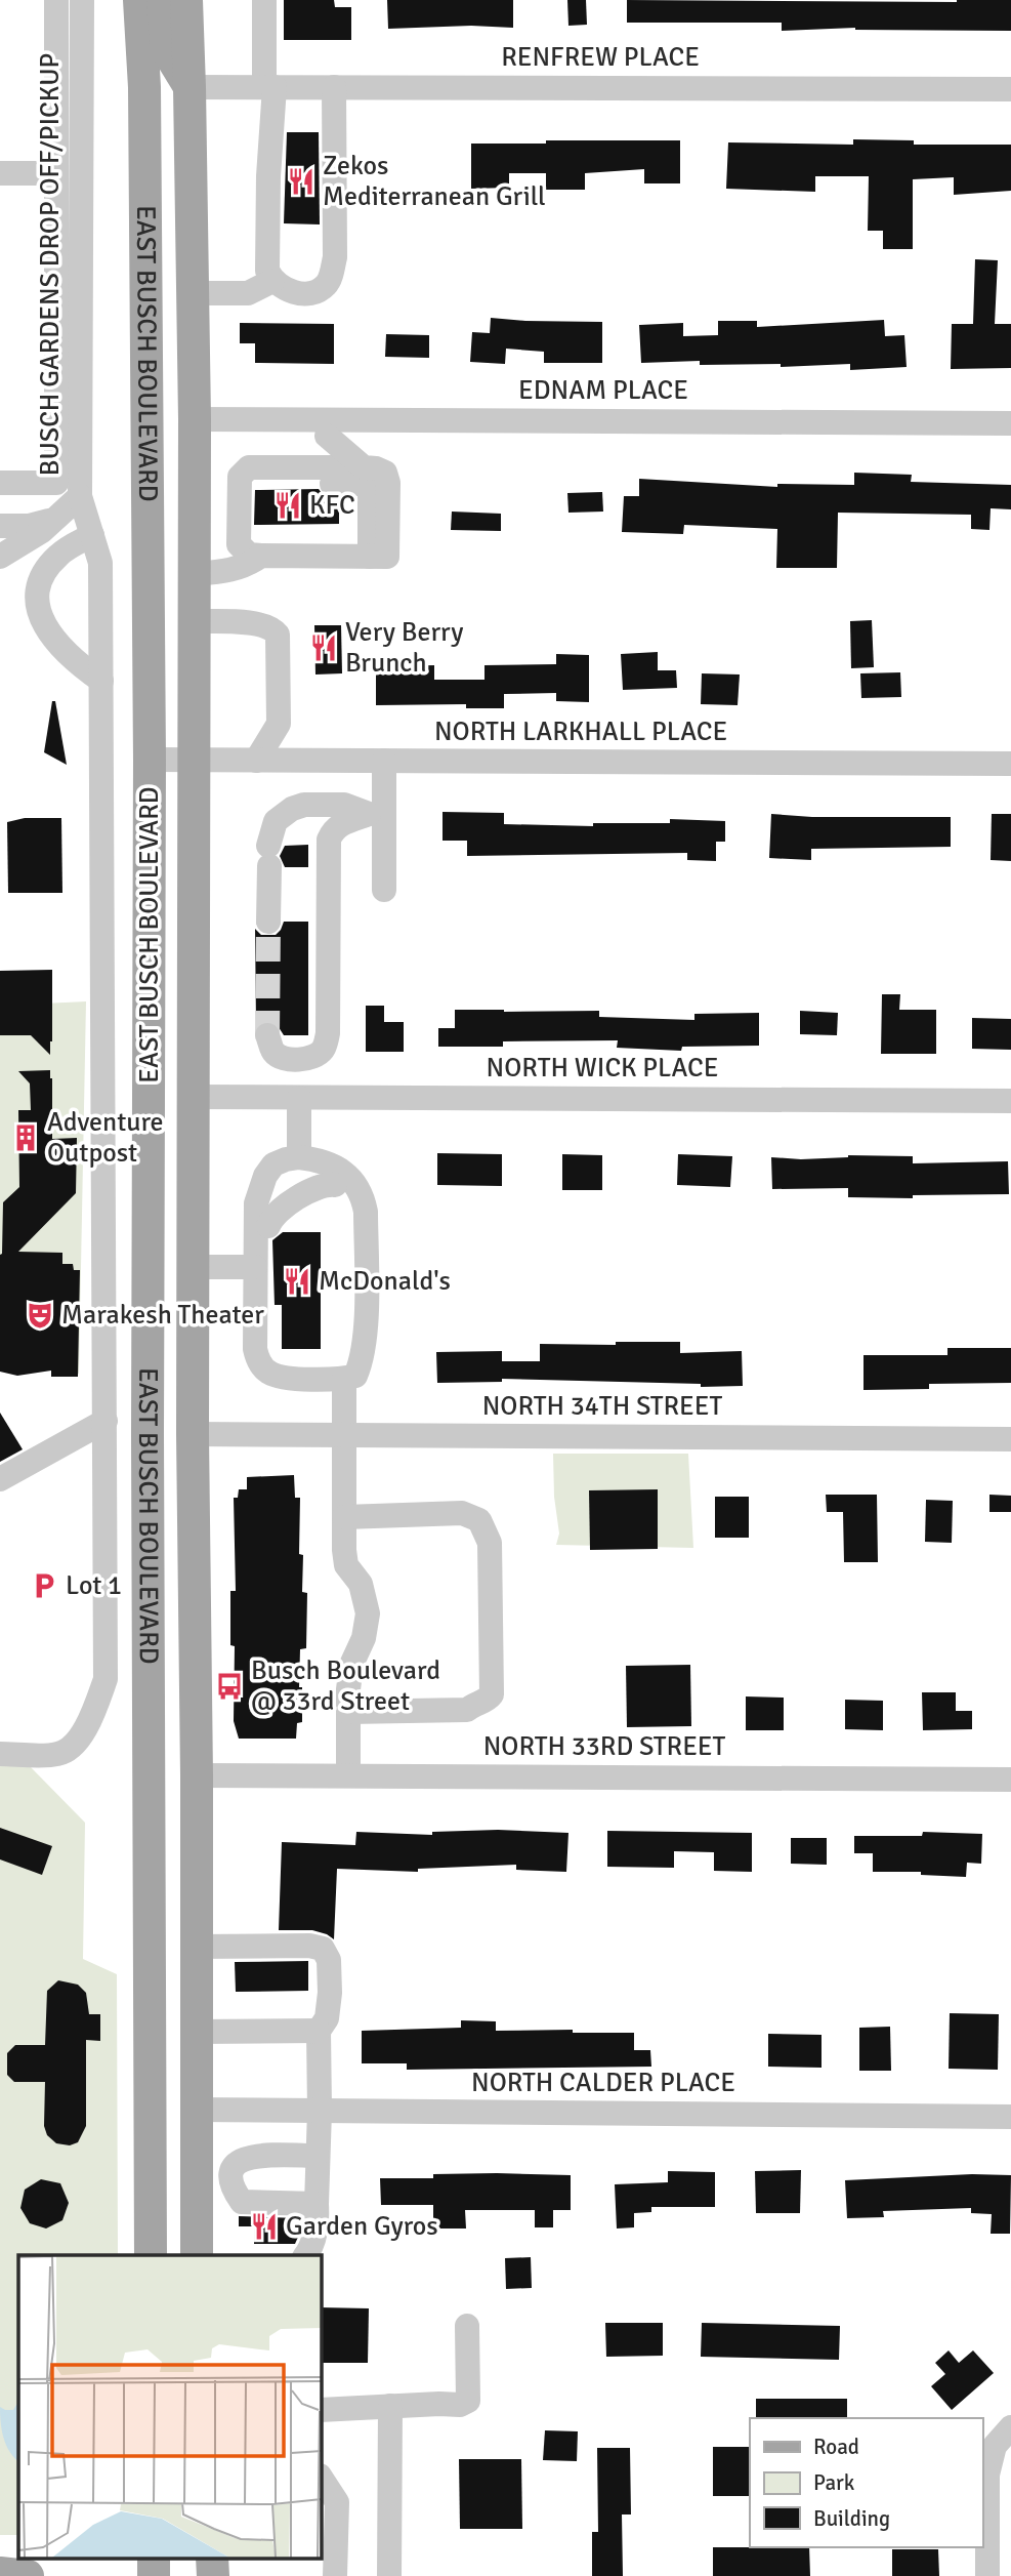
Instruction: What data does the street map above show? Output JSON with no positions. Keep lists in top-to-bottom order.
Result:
{
  "streets": {
    "main road": ["EAST BUSCH BOULEVARD"],
    "street": [
      "RENFREW PLACE",
      "BUSCH GARDENS DROP OFF/PICKUP",
      "EDNAM PLACE",
      "NORTH LARKHALL PLACE",
      "NORTH WICK PLACE",
      "NORTH 34TH STREET",
      "NORTH 33RD STREET",
      "NORTH CALDER PLACE"
    ]
  },
  "crossings": [
    ["RENFREW PLACE", "EAST BUSCH BOULEVARD"],
    ["EAST BUSCH BOULEVARD", "EDNAM PLACE"],
    ["EAST BUSCH BOULEVARD", "NORTH LARKHALL PLACE"],
    ["EAST BUSCH BOULEVARD", "NORTH WICK PLACE"],
    ["EAST BUSCH BOULEVARD", "NORTH 34TH STREET"],
    ["EAST BUSCH BOULEVARD", "NORTH 33RD STREET"],
    ["EAST BUSCH BOULEVARD", "NORTH CALDER PLACE"]
  ],
  "places": {
    "restaurant": [
      "Zekos Mediterranean Grill",
      "KFC",
      "Very Berry Brunch",
      "McDonald's",
      "Garden Gyros"
    ],
    "building": ["Adventure Outpost"],
    "theatre": ["Marakesh Theater"],
    "parking": ["Lot 1"],
    "bus stop": ["Busch Boulevard @ 33rd Street"]
  },
  "legend": ["Road", "Park", "Building"]
}
